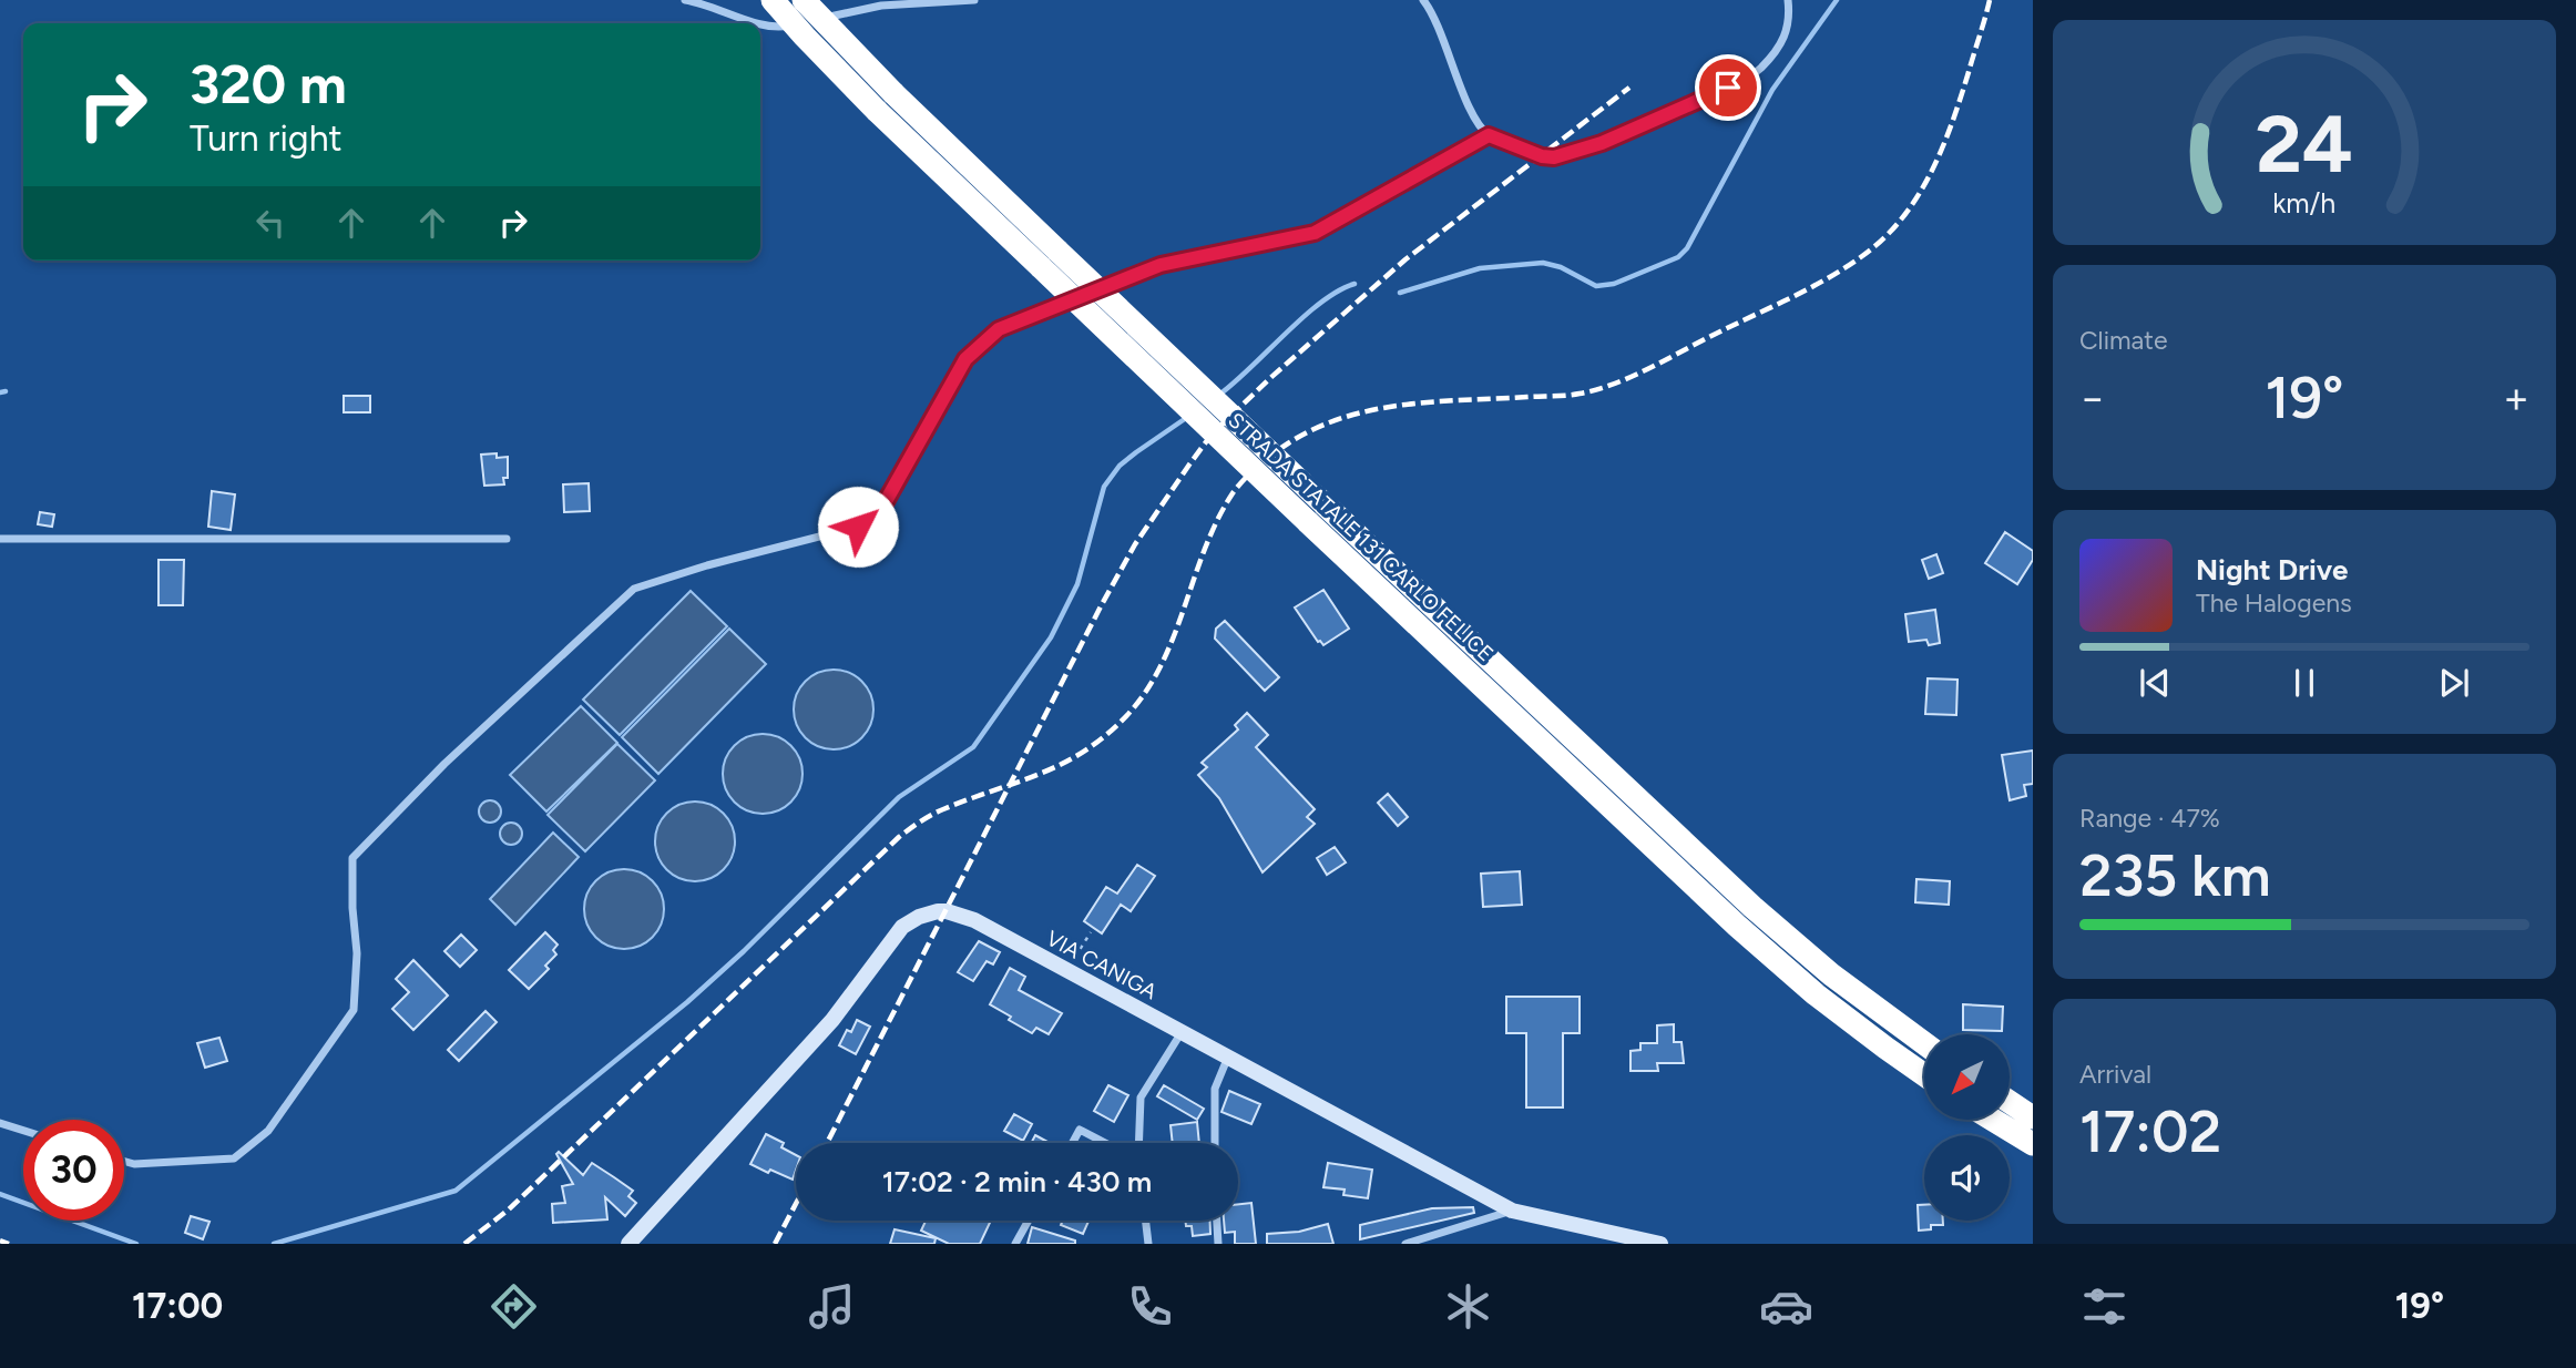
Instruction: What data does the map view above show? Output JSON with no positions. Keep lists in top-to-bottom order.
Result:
{
  "streets": {
    "highway": ["STRADA STATALE 131 CARLO FELICE"],
    "street": ["VIA CANIGA"]
  },
  "north": "bottom left",
  "page": {
    "turn": ["320 m", "Turn right"],
    "tile": [
      "Climate",
      ["Range · 47%", "235 km"],
      ["Arrival", "17:02"]
    ],
    "heat": ["−", "19°", "+"],
    "song": ["Night Drive", "The Halogens"],
    "limit": "30",
    "trip": "17:02 · 2 min · 430 m",
    "tabs": ["17:00", "19°"],
    "gauge": ["24", "km/h"]
  }
}
